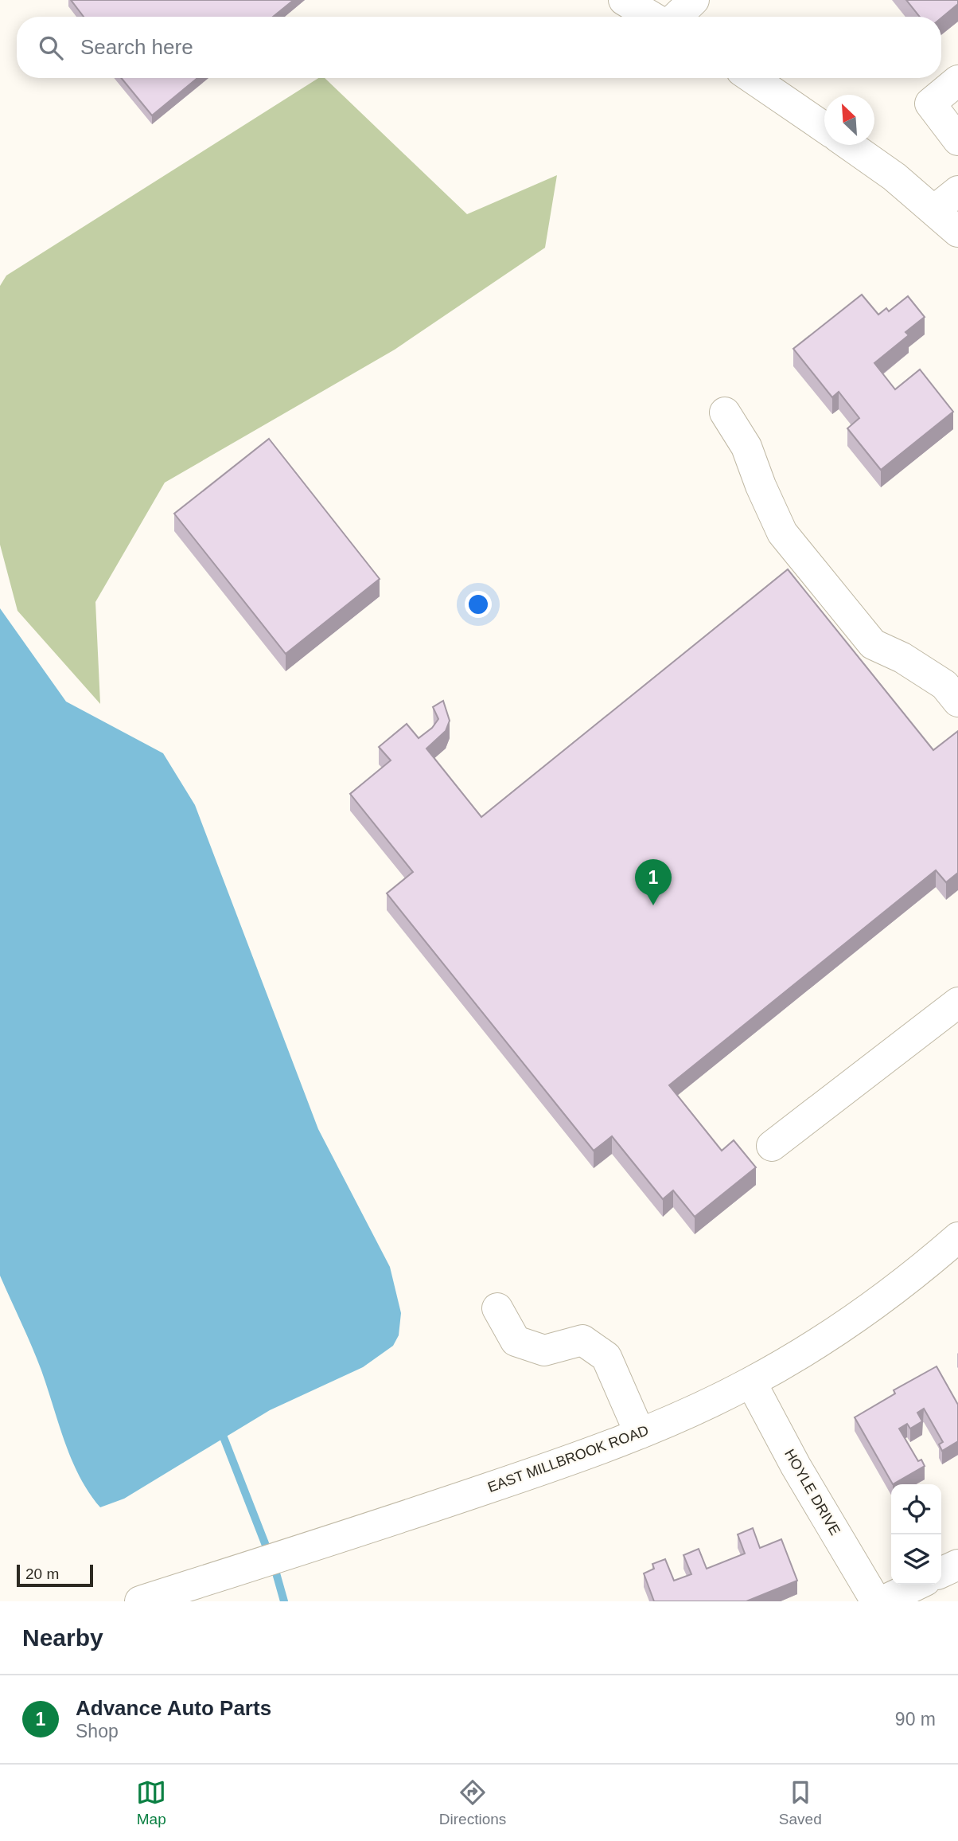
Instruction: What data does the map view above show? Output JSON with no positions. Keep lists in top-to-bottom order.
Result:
{
  "streets": {
    "main road": ["EAST MILLBROOK ROAD", "HOYLE DRIVE"]
  },
  "crossings": [
    ["EAST MILLBROOK ROAD", "HOYLE DRIVE"]
  ],
  "scale_bar": "20 m",
  "north": "top left",
  "page": {
    "search": "Search here",
    "pins": "1",
    "scale": "20 m",
    "heading": "Nearby",
    "list": [
      {
        "mark": "1",
        "name": "Advance Auto Parts",
        "note": "Shop",
        "value": "90 m"
      }
    ],
    "nav": ["Map", "Directions", "Saved"]
  }
}
